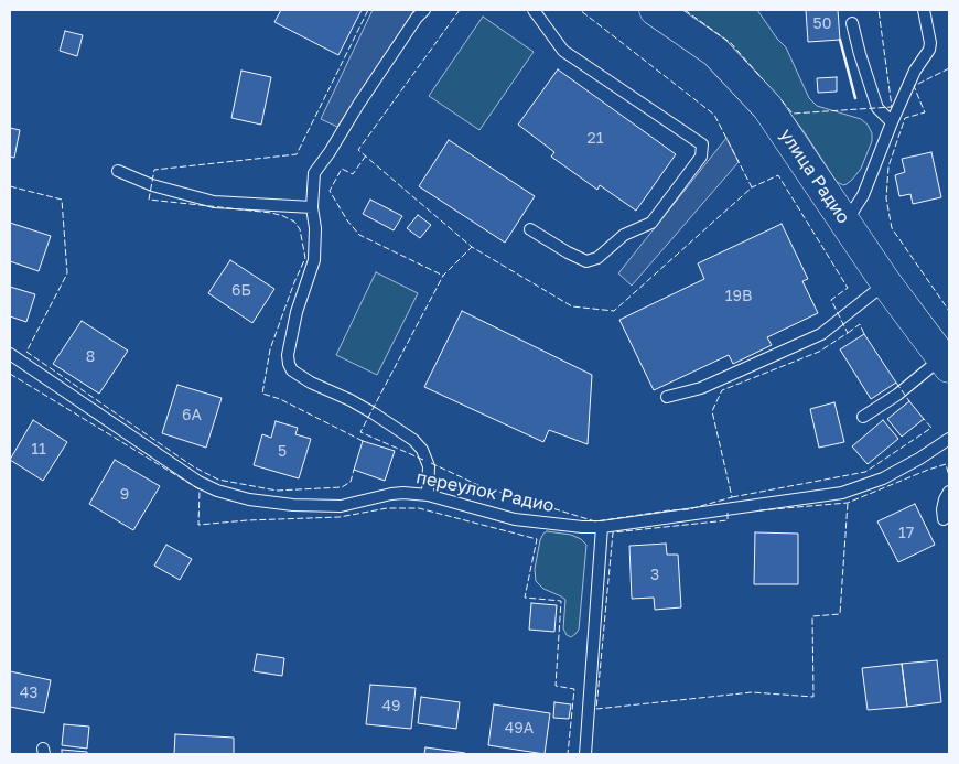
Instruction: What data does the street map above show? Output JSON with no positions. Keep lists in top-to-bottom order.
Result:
{
  "streets": {
    "main road": ["улица Радио"],
    "lane": ["переулок Радио"]
  },
  "house_numbers": [
    "50",
    "21",
    "6Б",
    "19В",
    "8",
    "6А",
    "11",
    "5",
    "9",
    "17",
    "3",
    "43",
    "49",
    "49А"
  ]
}
